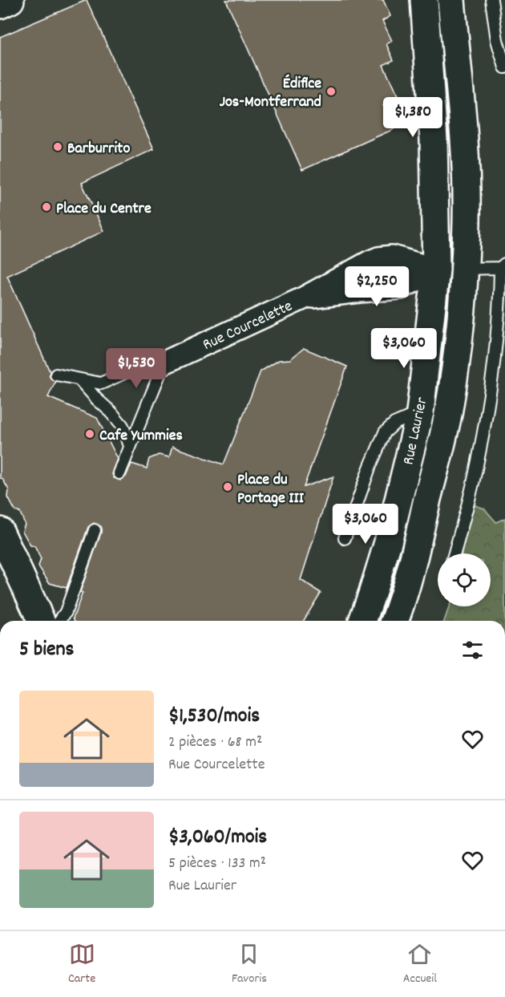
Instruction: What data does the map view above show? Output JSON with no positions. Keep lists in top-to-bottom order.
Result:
{
  "streets": {
    "main road": ["Rue Laurier"],
    "street": ["Rue Courcelette"]
  },
  "crossings": [
    ["Rue Courcelette", "Rue Laurier"]
  ],
  "places": [
    "Édifice Jos-Montferrand",
    "Barburrito",
    "Place du Centre",
    "Cafe Yummies",
    "Place du Portage III"
  ],
  "page": {
    "price": [
      "$1,380",
      "$2,250",
      "$3,060",
      "$1,530",
      "$3,060"
    ],
    "heading": "5 biens",
    "list": [
      {
        "name": "$1,530/mois",
        "note": "2 pièces · 68 m² · Rue Courcelette"
      },
      {
        "name": "$3,060/mois",
        "note": "5 pièces · 133 m² · Rue Laurier"
      }
    ],
    "tabs": ["Carte", "Favoris", "Accueil"]
  }
}
